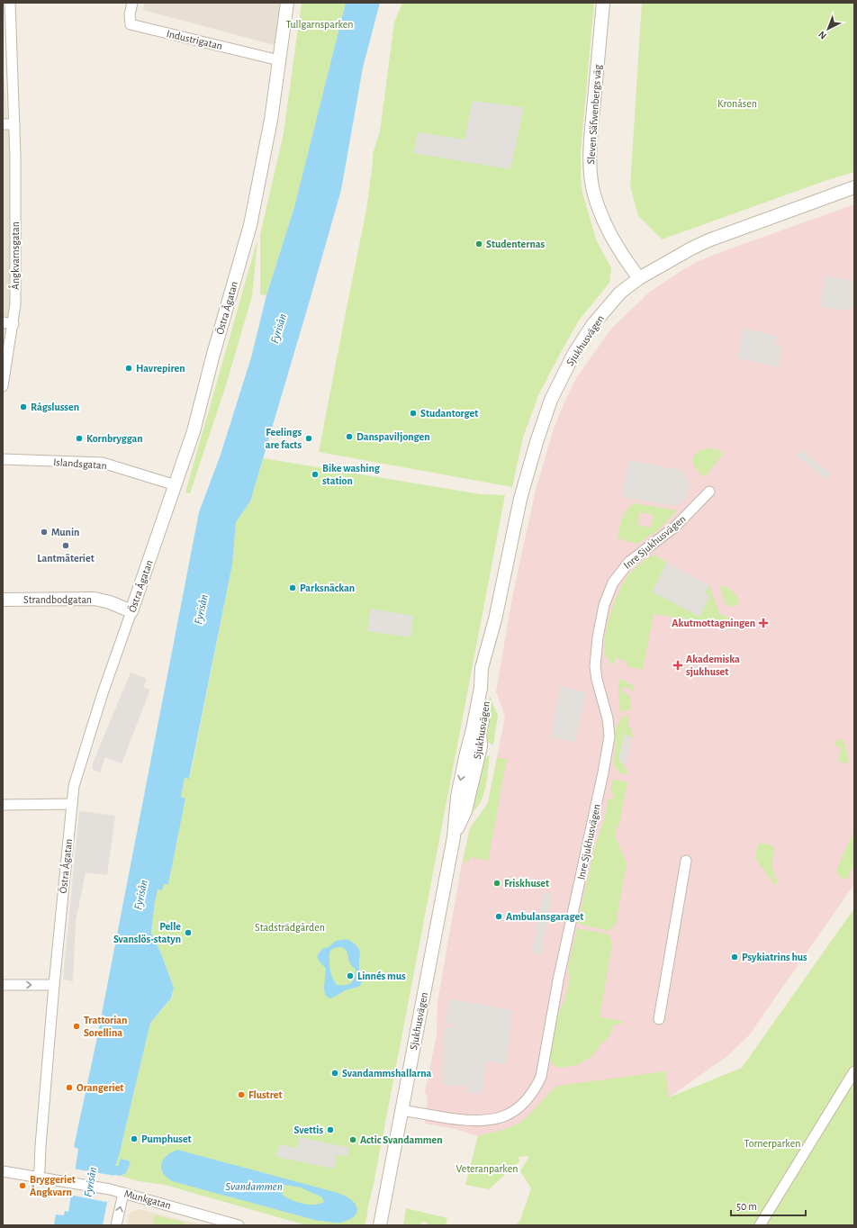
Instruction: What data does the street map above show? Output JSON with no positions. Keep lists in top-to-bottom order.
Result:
{
  "streets": {
    "street": [
      "Industrigatan",
      "Sleven Säfwenbergs väg",
      "Ångkvarnsgatan",
      "Östra Ågatan",
      "Sjukhusvägen",
      "Islandsgatan",
      "Inre Sjukhusvägen",
      "Strandbodgatan",
      "Munkgatan"
    ]
  },
  "crossings": [
    ["Industrigatan", "Östra Ågatan"],
    ["Sleven Säfwenbergs väg", "Sjukhusvägen"],
    ["Östra Ågatan", "Islandsgatan"],
    ["Östra Ågatan", "Strandbodgatan"],
    ["Östra Ågatan", "Munkgatan"],
    ["Sjukhusvägen", "Inre Sjukhusvägen"]
  ],
  "water": ["Fyrisån", "Svandammen"],
  "parks": [
    "Tullgarnsparken",
    "Kronåsen",
    "Stadsträdgården",
    "Tornerparken",
    "Veteranparken"
  ],
  "places": {
    "other": [
      "Studenternas",
      "Havrepiren",
      "Rågslussen",
      "Studantorget",
      "Danspaviljongen",
      "Kornbryggan",
      "Feelings are facts",
      "Bike washing station",
      "Munin",
      "Lantmäteriet",
      "Parksnäckan",
      "Friskhuset",
      "Ambulansgaraget",
      "Pelle Svanslös-statyn",
      "Psykiatrins hus",
      "Linnés mus",
      "Trattorian Sorellina",
      "Svandammshallarna",
      "Orangeriet",
      "Flustret",
      "Svettis",
      "Pumphuset",
      "Actic Svandammen",
      "Bryggeriet Ångkvarn"
    ],
    "health": ["Akutmottagningen", "Akademiska sjukhuset"]
  },
  "scale_bar": "50 m",
  "north": "bottom left"
}
